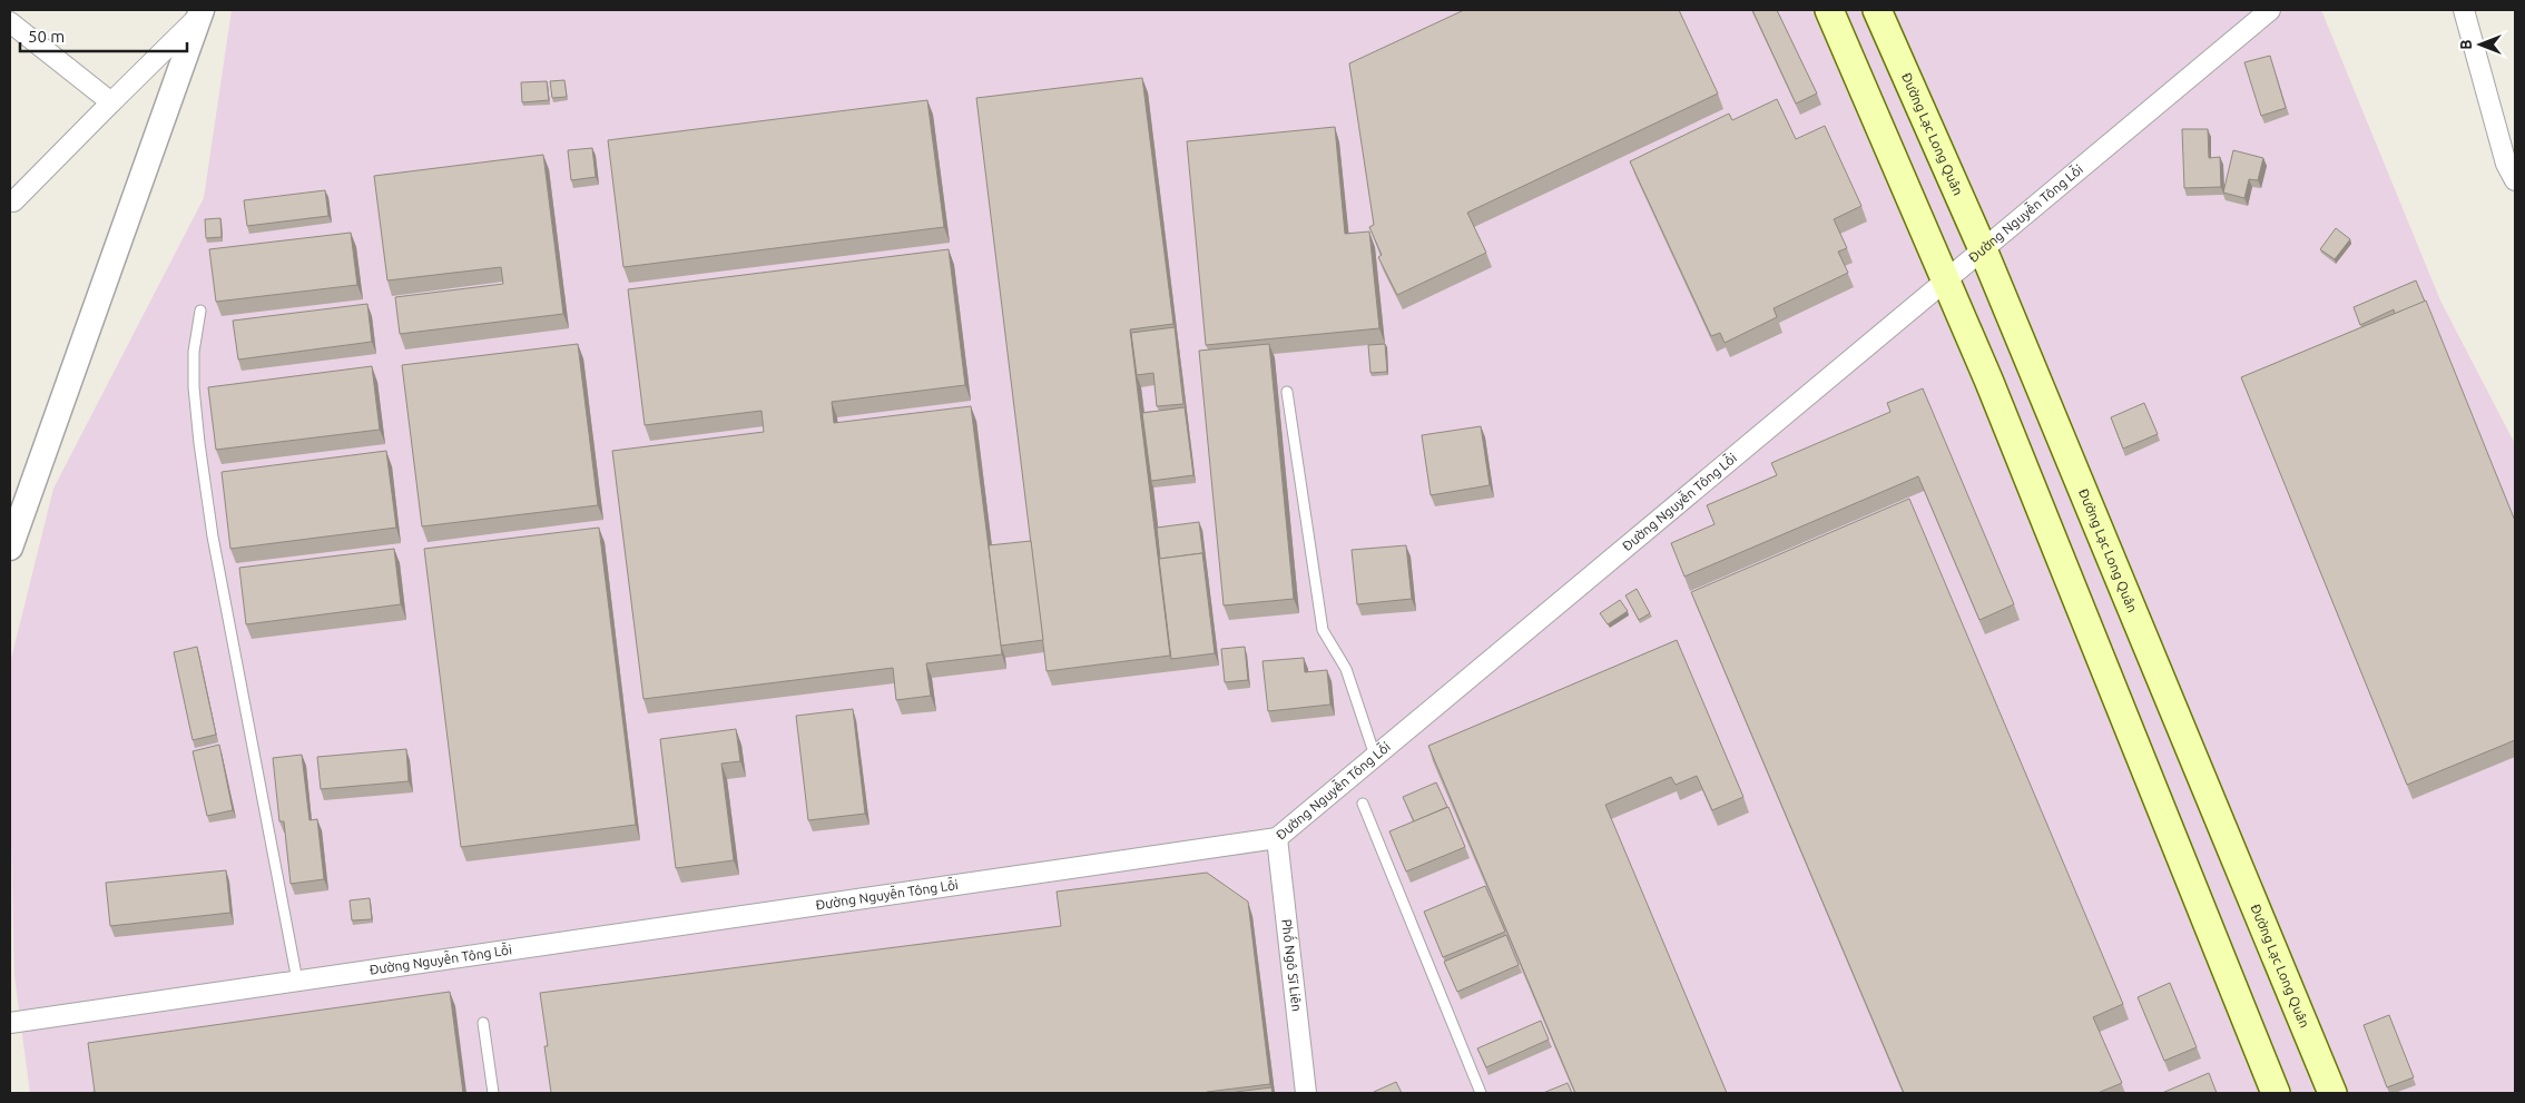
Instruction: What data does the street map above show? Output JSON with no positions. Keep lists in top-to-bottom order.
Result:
{
  "streets": {
    "main road": ["Đường Lạc Long Quân"],
    "street": ["Đường Nguyễn Tông Lỗi", "Phố Ngô Sĩ Liên"]
  },
  "crossings": [
    ["Đường Lạc Long Quân", "Đường Nguyễn Tông Lỗi"],
    ["Đường Nguyễn Tông Lỗi", "Phố Ngô Sĩ Liên"]
  ],
  "scale_bar": "50 m",
  "north": "left"
}
